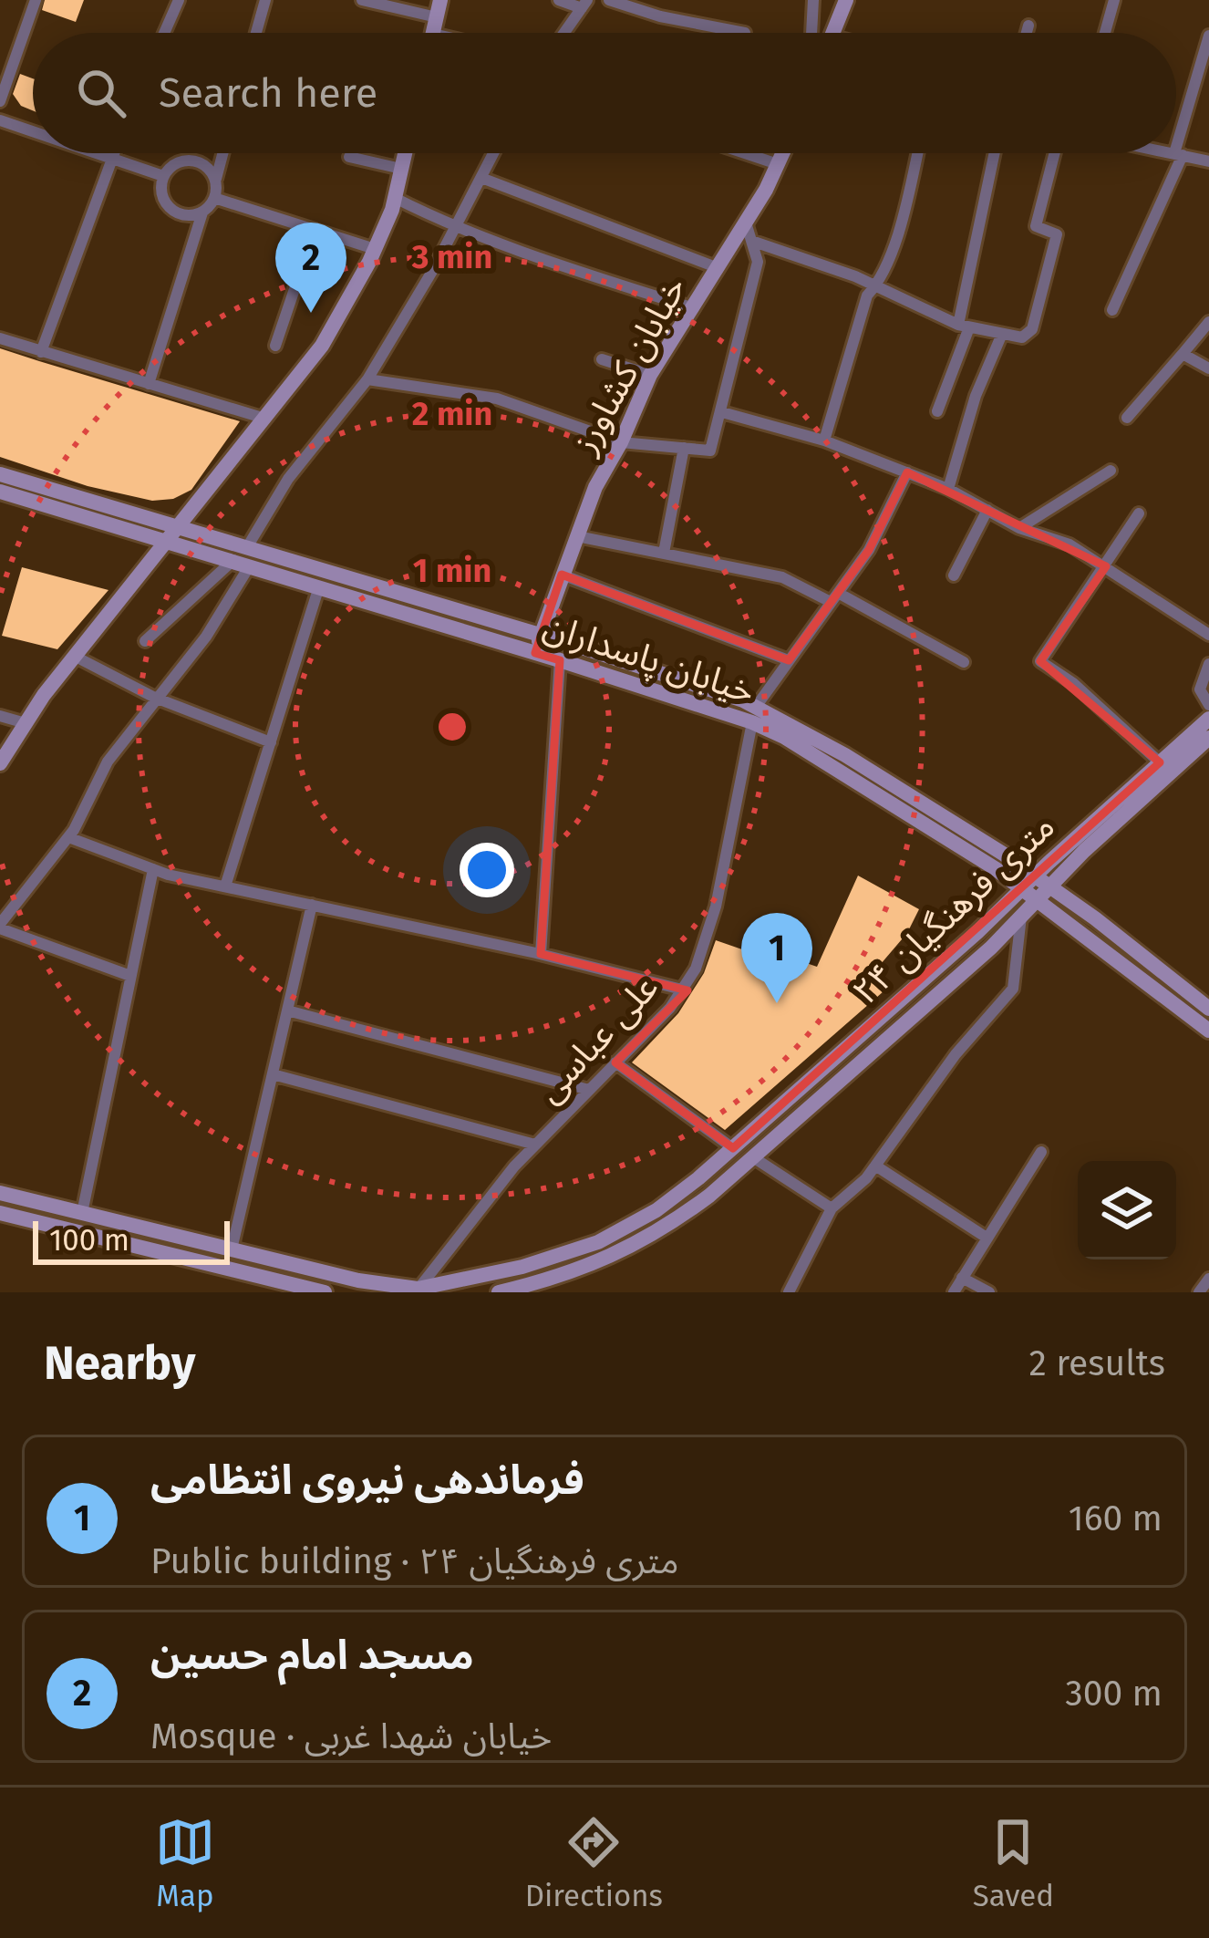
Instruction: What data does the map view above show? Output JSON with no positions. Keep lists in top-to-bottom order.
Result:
{
  "streets": {
    "main road": ["خیابان کشاورز", "خیابان پاسداران", "۲۴ متری فرهنگیان"],
    "street": ["علی عباسی"]
  },
  "crossings": [
    ["خیابان کشاورز", "خیابان پاسداران"],
    ["خیابان پاسداران", "۲۴ متری فرهنگیان"],
    ["خیابان پاسداران", "علی عباسی"],
    ["۲۴ متری فرهنگیان", "علی عباسی"]
  ],
  "scale_bar": "100 m",
  "page": {
    "search": "Search here",
    "pins": ["2", "1"],
    "scale": "100 m",
    "heading": ["Nearby", "2 results"],
    "list": [
      {
        "mark": "1",
        "name": "فرماندهی نیروی انتظامی",
        "note": "Public building · ۲۴ متری فرهنگیان",
        "value": "160 m"
      },
      {
        "mark": "2",
        "name": "مسجد امام حسین",
        "note": "Mosque · خیابان شهدا غربی",
        "value": "300 m"
      }
    ],
    "nav": ["Map", "Directions", "Saved"]
  },
  "rings": ["3 min", "2 min", "1 min"]
}
